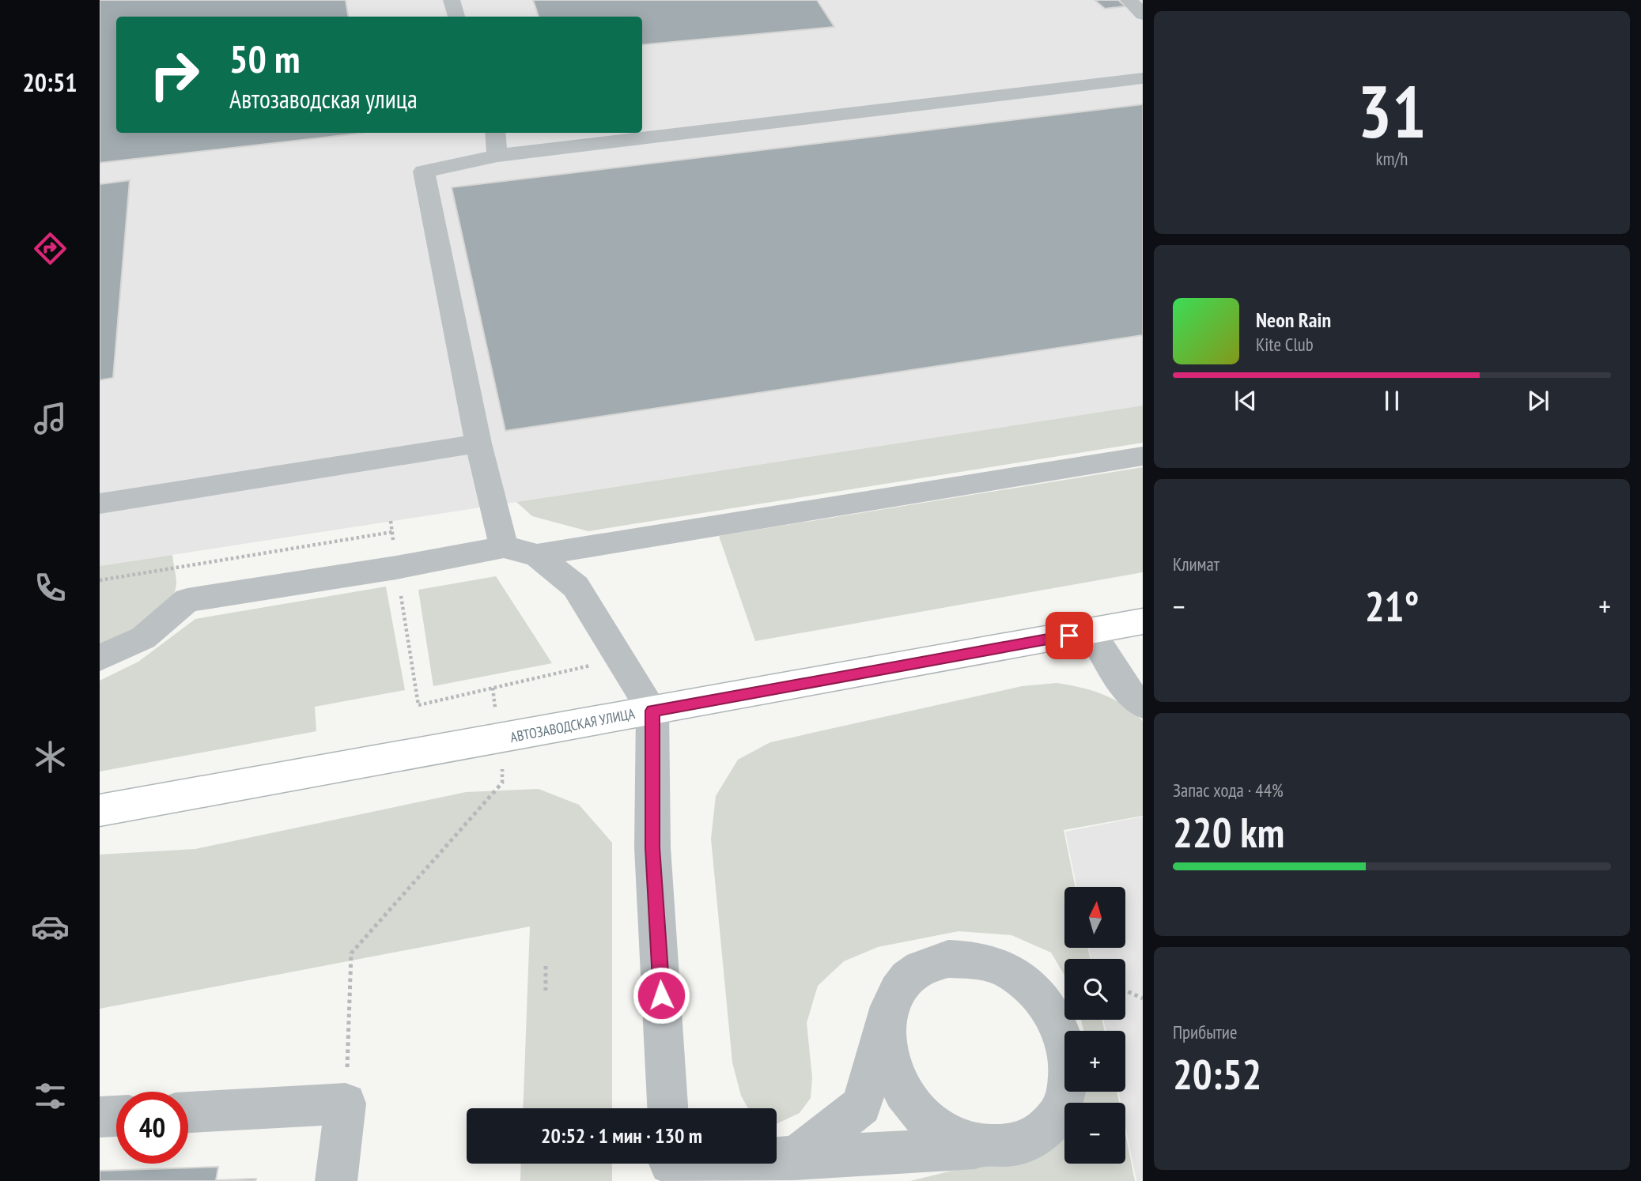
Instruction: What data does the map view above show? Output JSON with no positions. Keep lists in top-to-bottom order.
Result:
{
  "streets": {
    "main road": ["АВТОЗАВОДСКАЯ УЛИЦА"]
  },
  "north": "top",
  "page": {
    "tabs": "20:51",
    "tile": [
      ["31", "km/h"],
      "Климат",
      ["Запас хода · 44%", "220 km"],
      ["Прибытие", "20:52"]
    ],
    "turn": ["50 m", "Автозаводская улица"],
    "song": ["Neon Rain", "Kite Club"],
    "heat": ["−", "21°", "+"],
    "map_buttons": ["+", "−"],
    "limit": "40",
    "trip": "20:52 · 1 мин · 130 m"
  }
}
